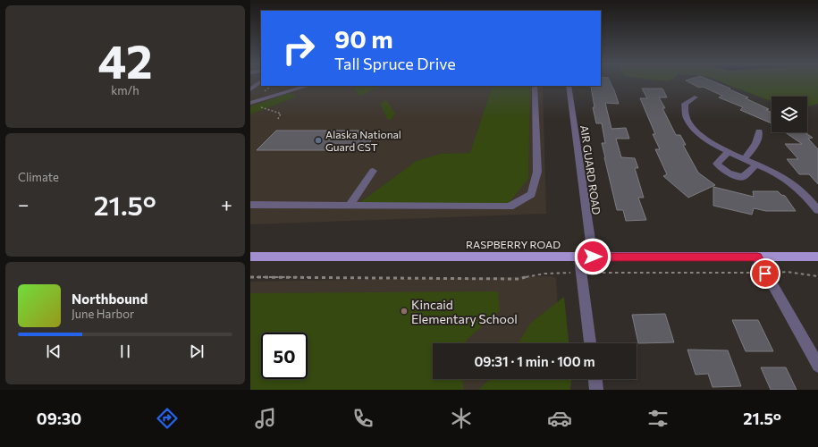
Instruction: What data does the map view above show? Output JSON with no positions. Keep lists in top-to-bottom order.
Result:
{
  "streets": {
    "main road": ["RASPBERRY ROAD"],
    "street": ["AIR GUARD ROAD"]
  },
  "crossings": [
    ["AIR GUARD ROAD", "RASPBERRY ROAD"]
  ],
  "places": ["Alaska National Guard CST", "Kincaid Elementary School"],
  "page": {
    "tile": [
      ["42", "km/h"],
      "Climate"
    ],
    "turn": ["90 m", "Tall Spruce Drive"],
    "heat": ["−", "21.5°", "+"],
    "song": ["Northbound", "June Harbor"],
    "limit": "50",
    "trip": "09:31 · 1 min · 100 m",
    "tabs": ["09:30", "21.5°"]
  }
}
